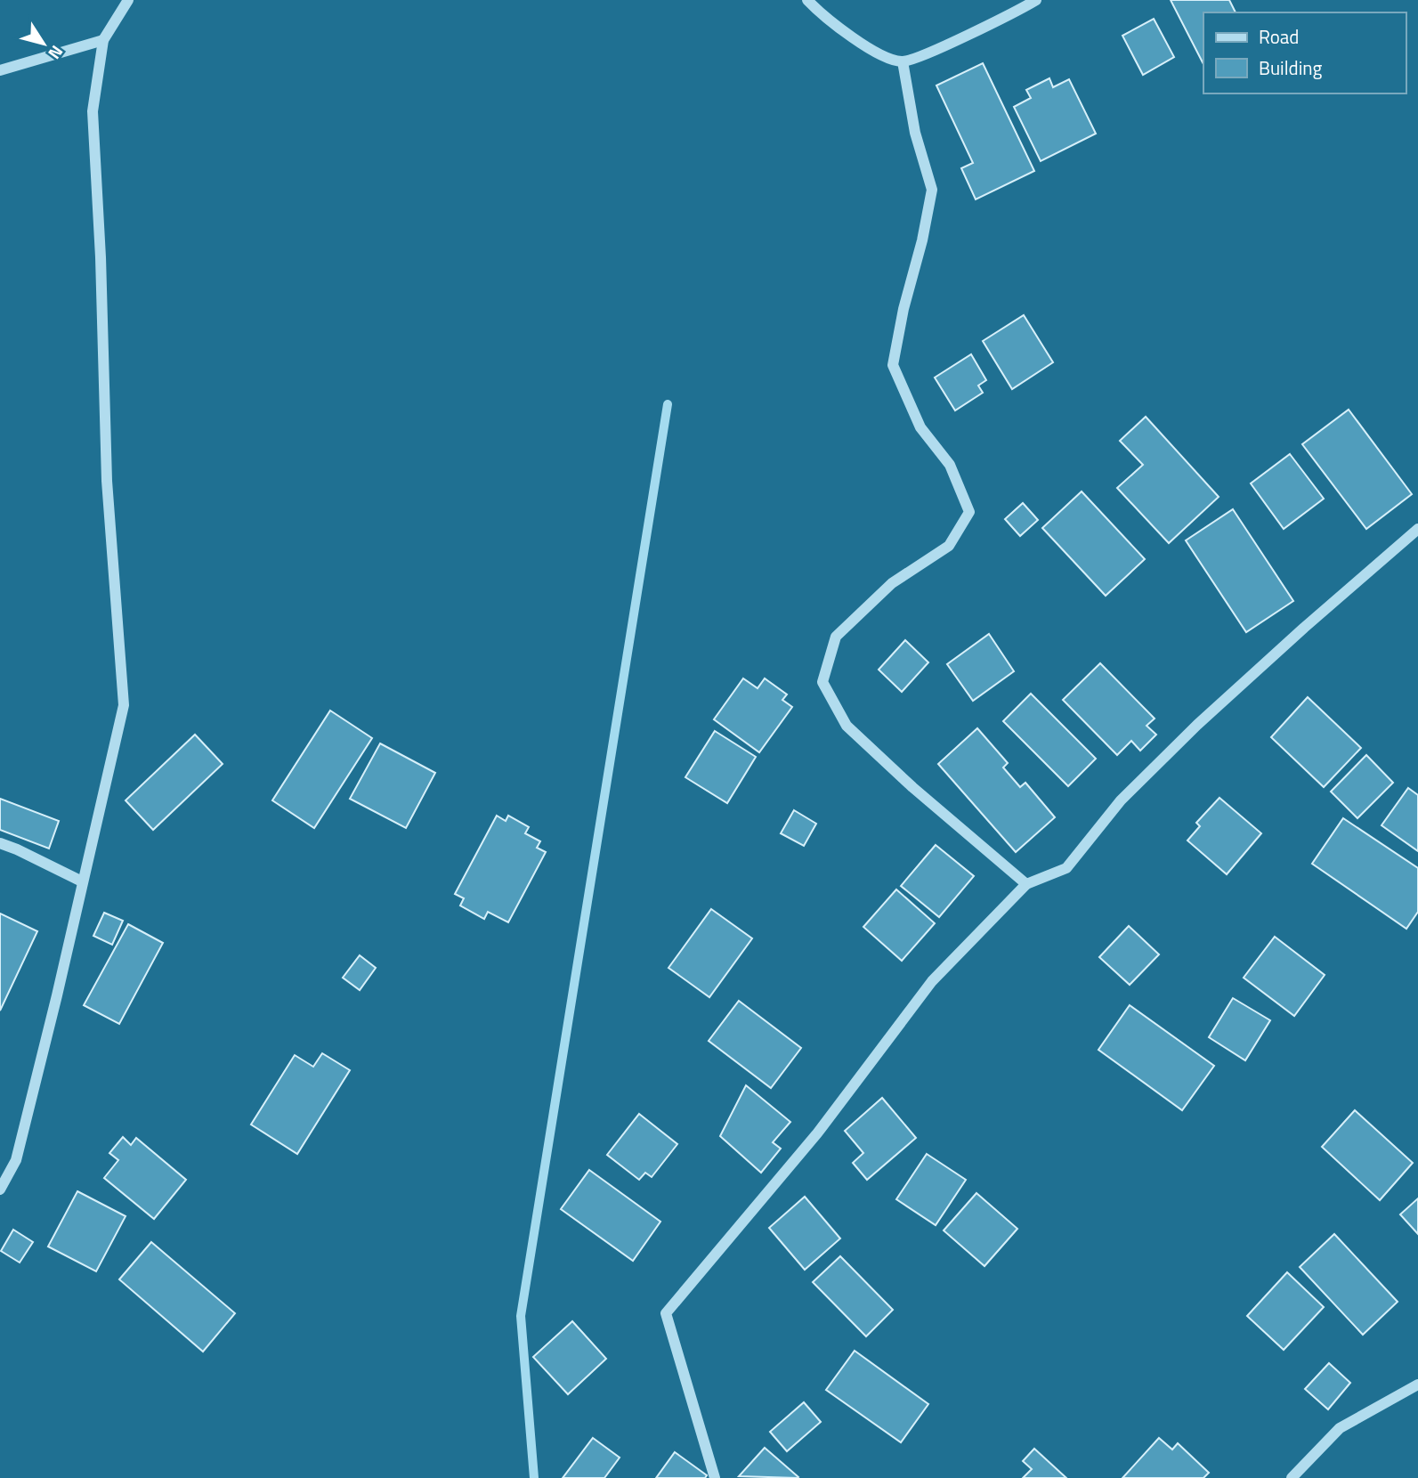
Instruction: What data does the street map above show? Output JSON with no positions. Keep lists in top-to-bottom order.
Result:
{
  "legend": ["Road", "Building"],
  "north": "bottom right"
}
